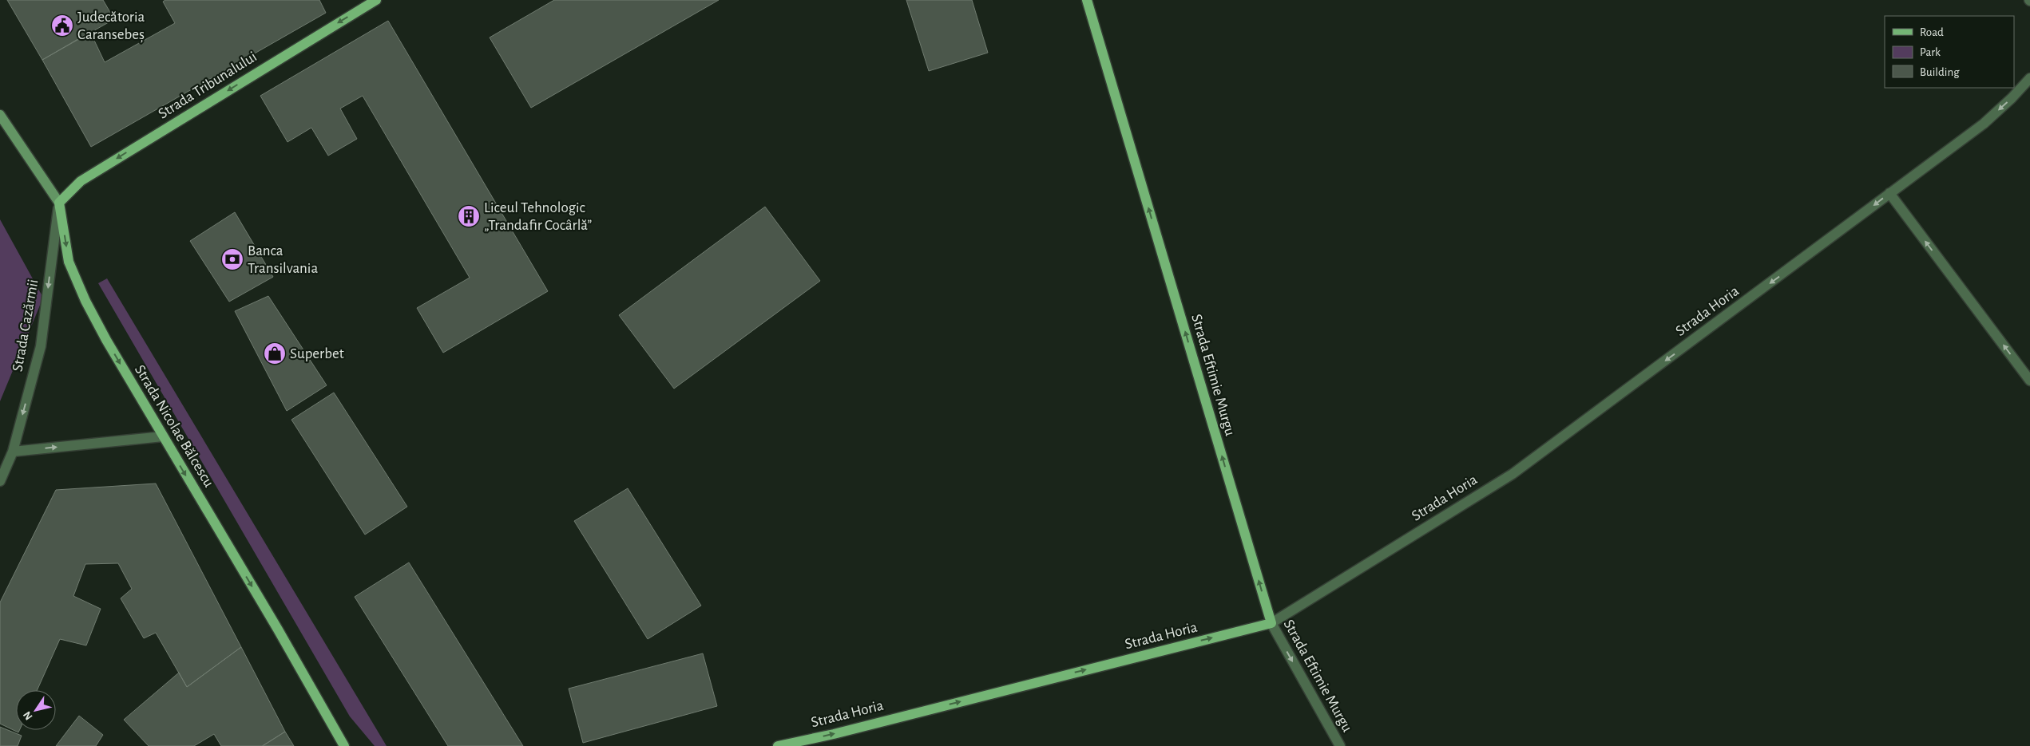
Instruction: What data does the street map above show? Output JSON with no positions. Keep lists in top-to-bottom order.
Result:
{
  "streets": {
    "main road": [
      "Strada Tribunalului",
      "Strada Horia",
      "Strada Eftimie Murgu",
      "Strada Nicolae Bălcescu"
    ],
    "street": ["Strada Cazărmii"]
  },
  "crossings": [
    ["Strada Tribunalului", "Strada Cazărmii"],
    ["Strada Tribunalului", "Strada Nicolae Bălcescu"],
    ["Strada Horia", "Strada Eftimie Murgu"],
    ["Strada Cazărmii", "Strada Nicolae Bălcescu"]
  ],
  "one_way": ["Strada Tribunalului", "Strada Cazărmii", "Strada Nicolae Bălcescu"],
  "places": {
    "public building": ["Judecătoria Caransebeș"],
    "building": ["Liceul Tehnologic „Trandafir Cocârlă”"],
    "bank": ["Banca Transilvania"],
    "shop": ["Superbet"]
  },
  "legend": ["Road", "Park", "Building"],
  "north": "bottom left"
}
